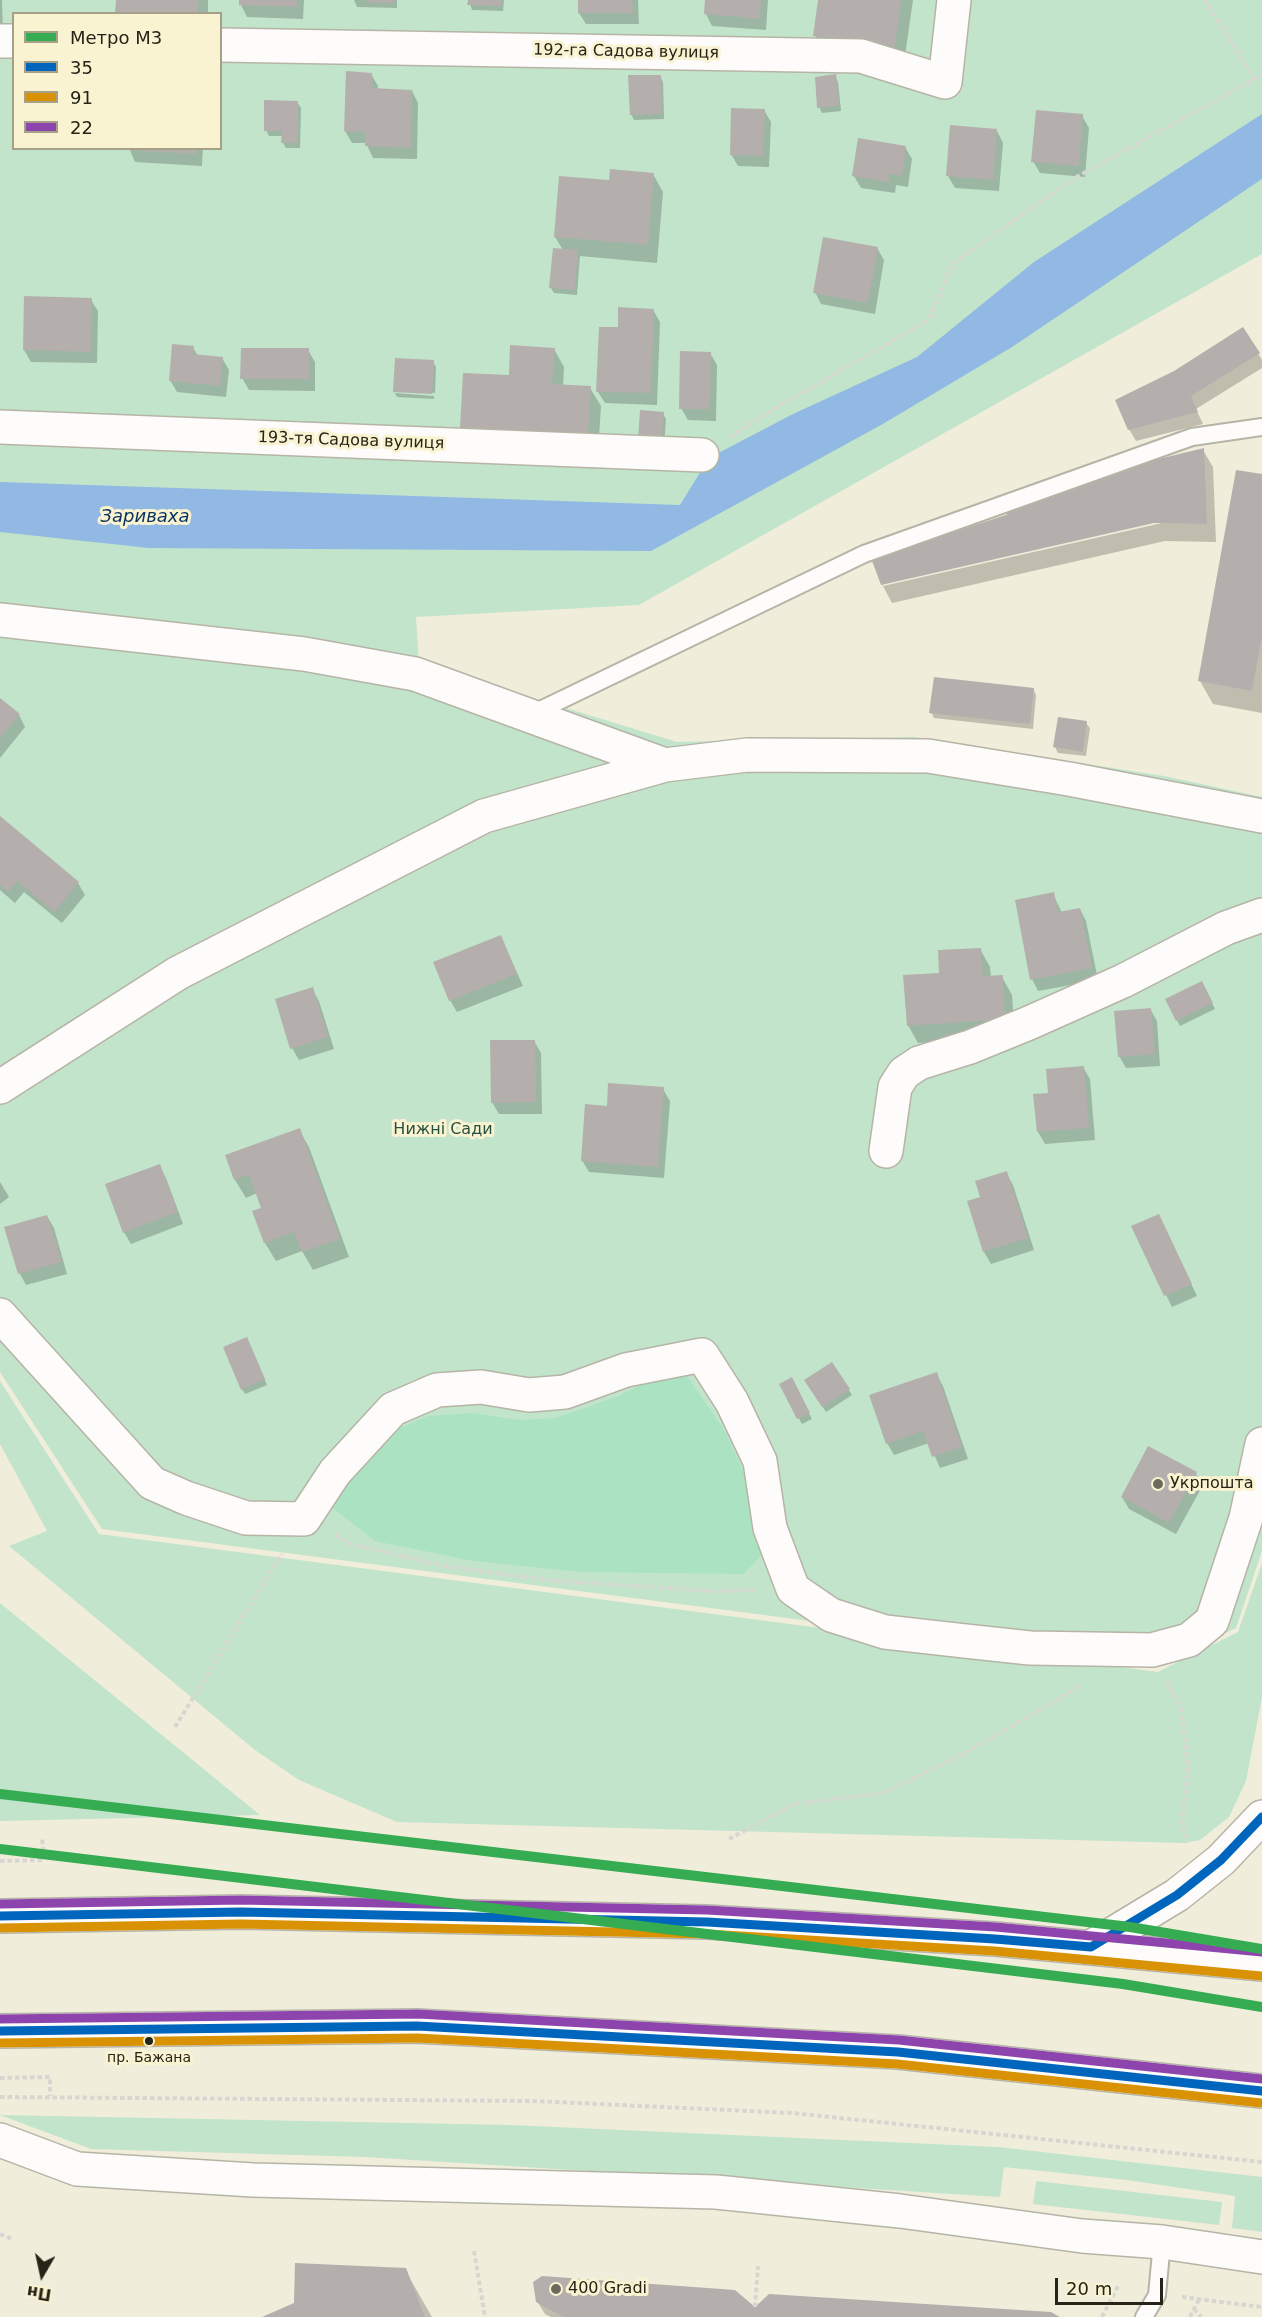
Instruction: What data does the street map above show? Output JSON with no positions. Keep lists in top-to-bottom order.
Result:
{
  "streets": {
    "main road": ["192-га Садова вулиця", "193-тя Садова вулиця"]
  },
  "water": ["Зариваха"],
  "parks": ["Нижні Сади"],
  "places": ["Укрпошта", "пр. Бажана", "400 Gradi"],
  "lines": [
    "metro line M3",
    "transit line 35",
    "transit line 22",
    "transit line 91"
  ],
  "legend": [
    "Метро M3",
    "35",
    "91",
    "22"
  ],
  "scale_bar": "20 m",
  "north": "bottom"
}
